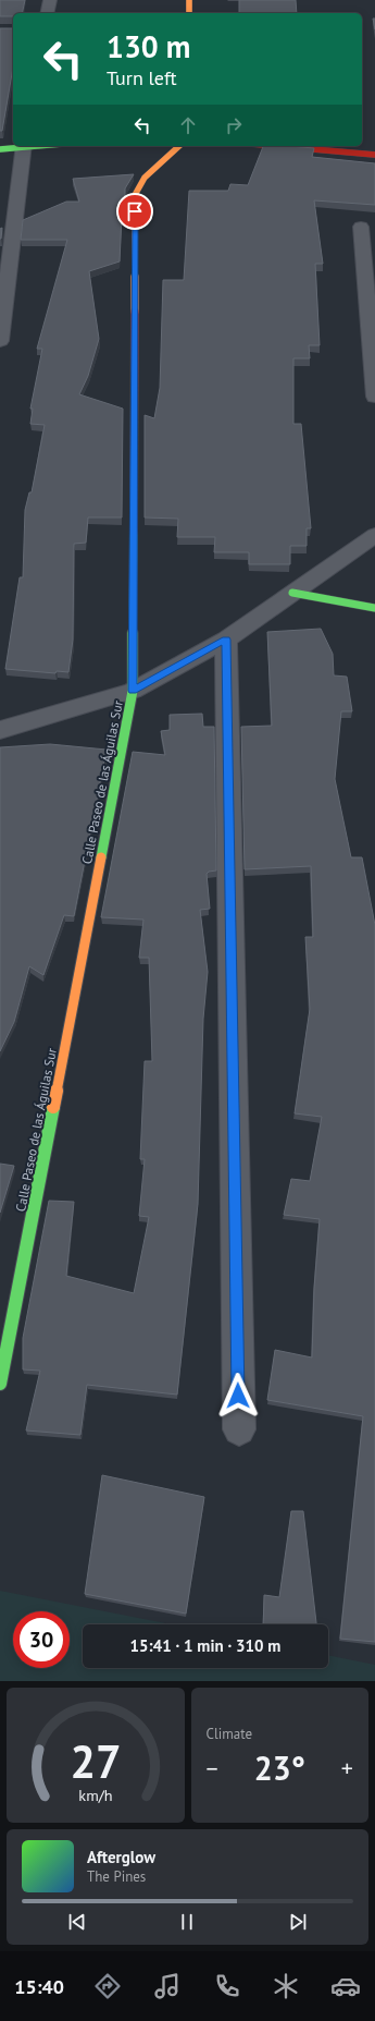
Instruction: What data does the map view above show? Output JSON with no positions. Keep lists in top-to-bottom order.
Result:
{
  "streets": {
    "street": ["Calle Paseo de las Águilas Sur"]
  },
  "page": {
    "turn": ["130 m", "Turn left"],
    "limit": "30",
    "trip": "15:41 · 1 min · 310 m",
    "tile": "Climate",
    "heat": ["−", "23°", "+"],
    "song": ["Afterglow", "The Pines"],
    "tabs": "15:40",
    "gauge": ["27", "km/h"]
  }
}
